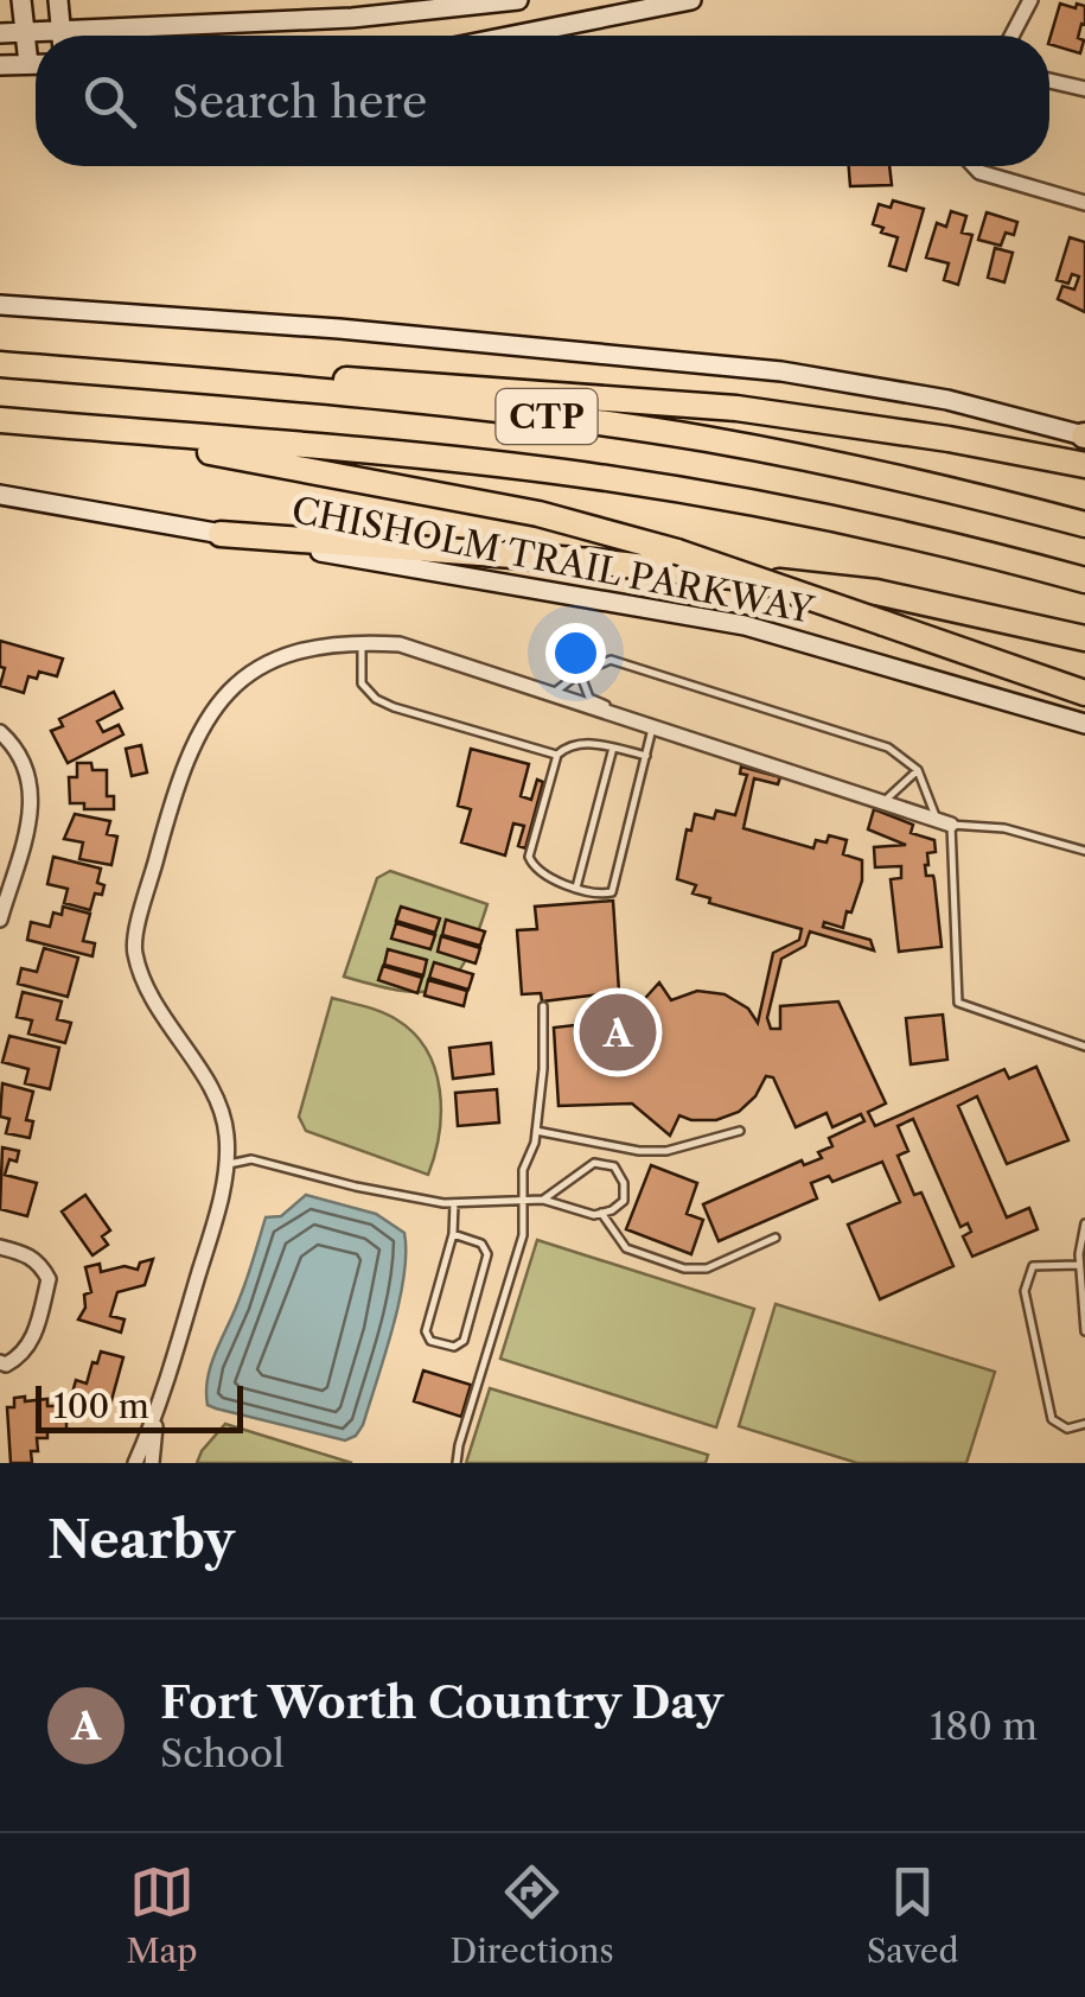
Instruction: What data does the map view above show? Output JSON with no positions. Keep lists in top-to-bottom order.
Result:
{
  "streets": {
    "highway": ["CTP", "CHISHOLM TRAIL PARKWAY"]
  },
  "scale_bar": "100 m",
  "page": {
    "search": "Search here",
    "pins": "A",
    "scale": "100 m",
    "heading": "Nearby",
    "list": [
      {
        "mark": "A",
        "name": "Fort Worth Country Day",
        "note": "School",
        "value": "180 m"
      }
    ],
    "nav": ["Map", "Directions", "Saved"]
  }
}
